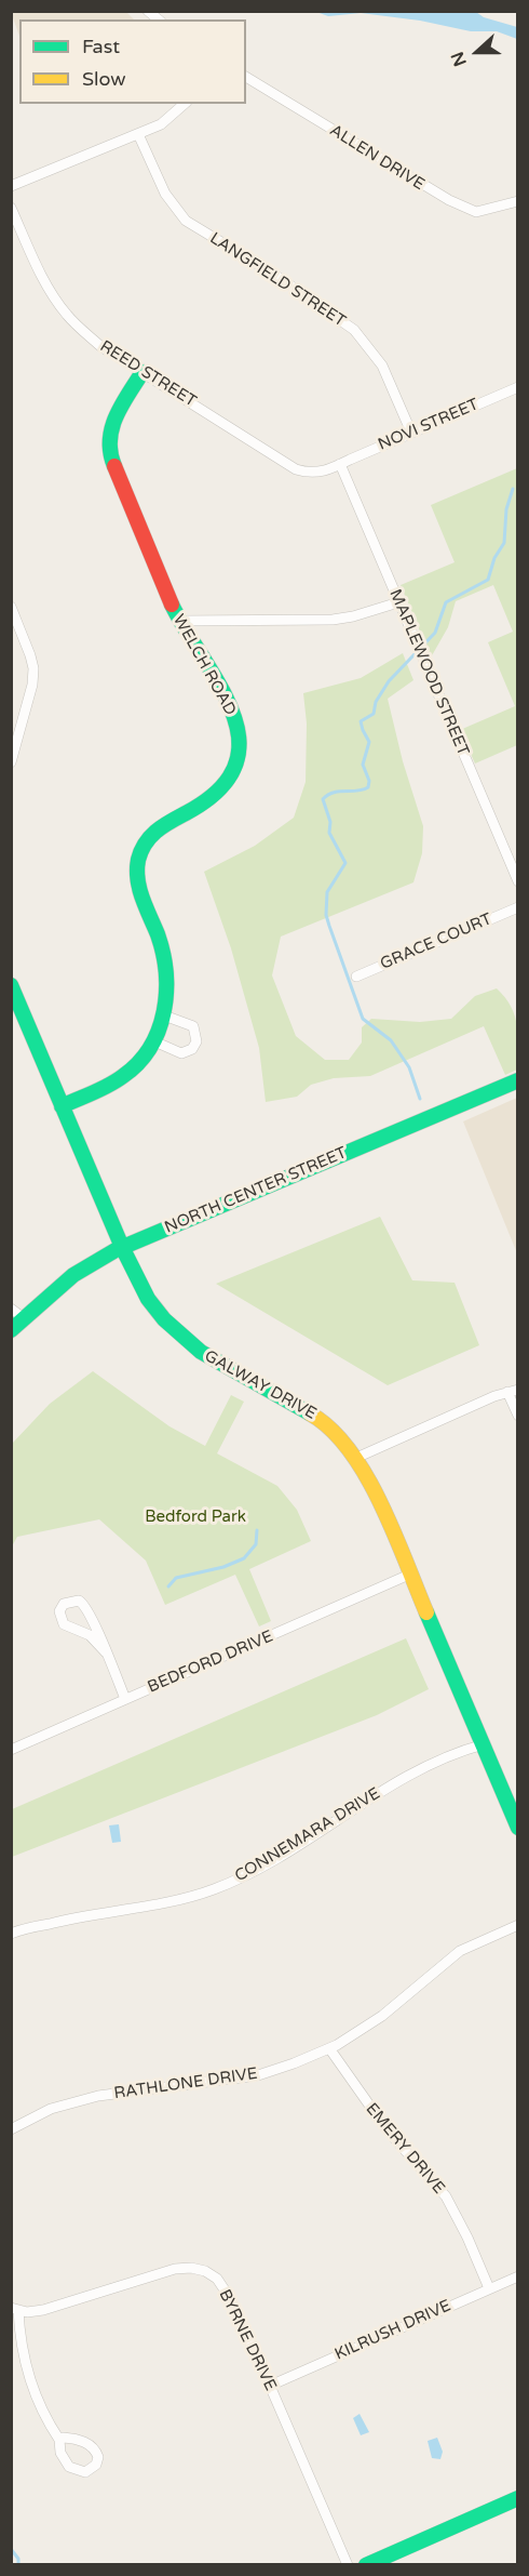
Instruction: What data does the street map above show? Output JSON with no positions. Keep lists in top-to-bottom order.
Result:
{
  "streets": {
    "street": [
      "ALLEN DRIVE",
      "LANGFIELD STREET",
      "REED STREET",
      "NOVI STREET",
      "WELCH ROAD",
      "MAPLEWOOD STREET",
      "GRACE COURT",
      "NORTH CENTER STREET",
      "GALWAY DRIVE",
      "BEDFORD DRIVE",
      "CONNEMARA DRIVE",
      "RATHLONE DRIVE",
      "EMERY DRIVE",
      "KILRUSH DRIVE",
      "BYRNE DRIVE"
    ]
  },
  "crossings": [
    ["LANGFIELD STREET", "NOVI STREET"],
    ["REED STREET", "NOVI STREET"],
    ["REED STREET", "WELCH ROAD"],
    ["REED STREET", "MAPLEWOOD STREET"],
    ["NOVI STREET", "MAPLEWOOD STREET"],
    ["WELCH ROAD", "GALWAY DRIVE"],
    ["NORTH CENTER STREET", "GALWAY DRIVE"],
    ["GALWAY DRIVE", "BEDFORD DRIVE"],
    ["GALWAY DRIVE", "CONNEMARA DRIVE"],
    ["RATHLONE DRIVE", "EMERY DRIVE"],
    ["EMERY DRIVE", "KILRUSH DRIVE"],
    ["KILRUSH DRIVE", "BYRNE DRIVE"]
  ],
  "parks": ["Bedford Park"],
  "legend": ["Fast", "Slow"],
  "north": "left"
}
